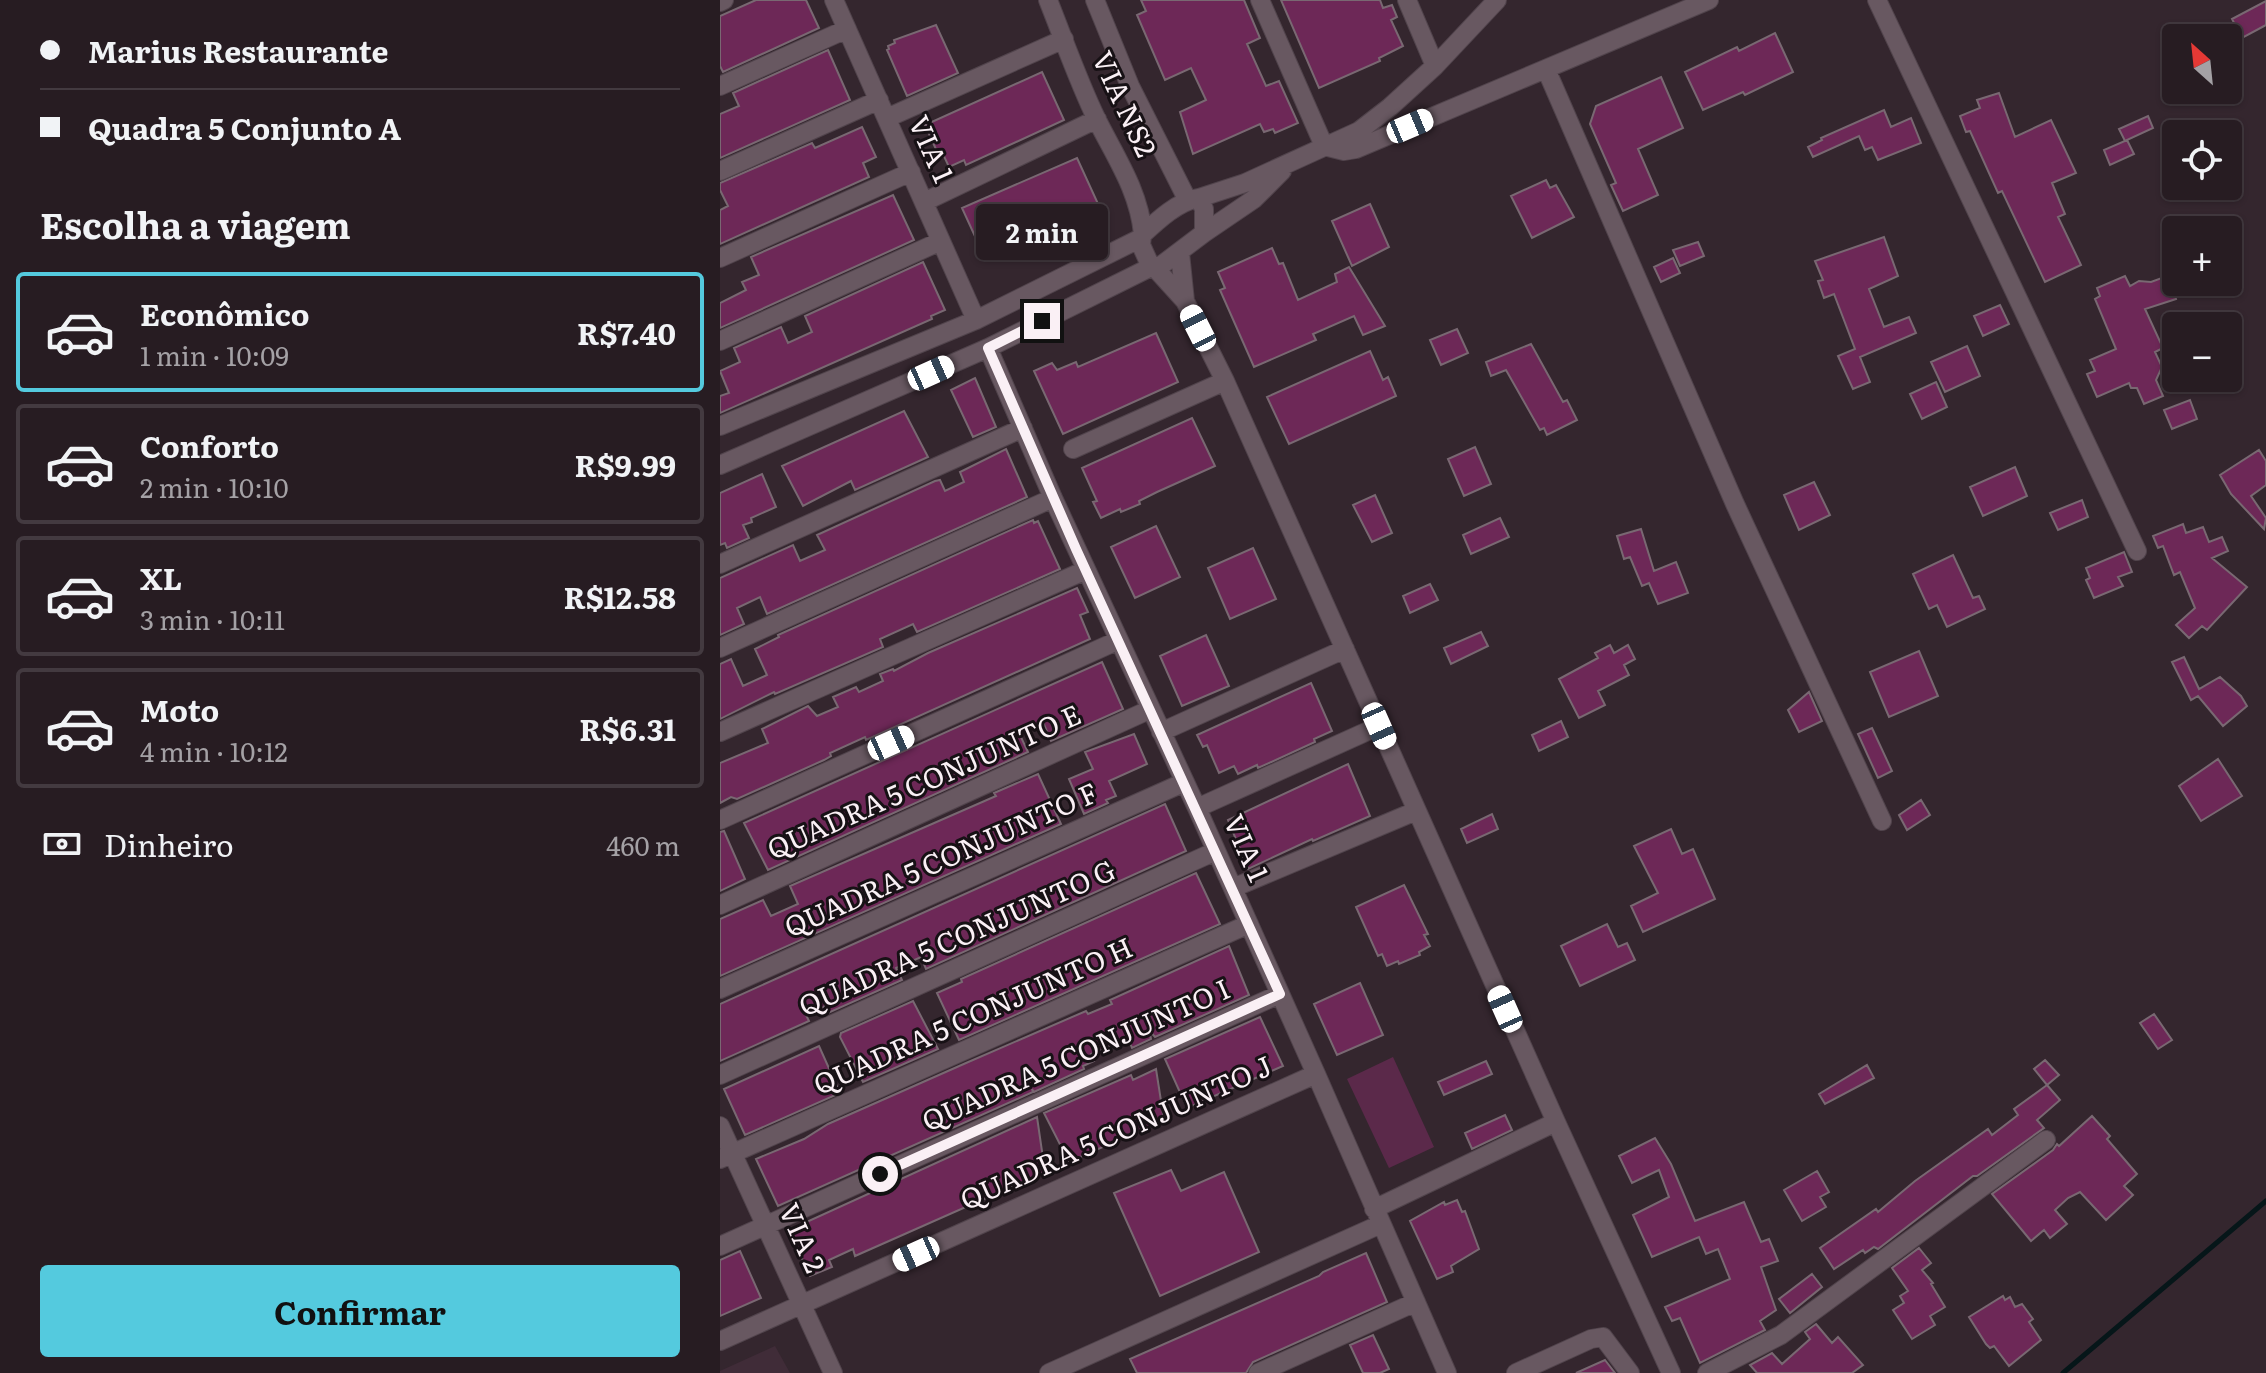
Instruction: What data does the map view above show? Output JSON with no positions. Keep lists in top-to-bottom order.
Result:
{
  "streets": {
    "street": [
      "VIA NS2",
      "VIA 1",
      "QUADRA 5 CONJUNTO E",
      "QUADRA 5 CONJUNTO F",
      "QUADRA 5 CONJUNTO G",
      "QUADRA 5 CONJUNTO H",
      "QUADRA 5 CONJUNTO I",
      "QUADRA 5 CONJUNTO J",
      "VIA 2"
    ]
  },
  "crossings": [
    ["VIA 1", "QUADRA 5 CONJUNTO E"],
    ["VIA 1", "QUADRA 5 CONJUNTO F"],
    ["VIA 1", "QUADRA 5 CONJUNTO G"],
    ["VIA 1", "QUADRA 5 CONJUNTO H"],
    ["VIA 1", "QUADRA 5 CONJUNTO I"],
    ["VIA 1", "QUADRA 5 CONJUNTO J"],
    ["QUADRA 5 CONJUNTO H", "VIA 2"],
    ["QUADRA 5 CONJUNTO I", "VIA 2"],
    ["QUADRA 5 CONJUNTO J", "VIA 2"]
  ],
  "north": "top left",
  "page": {
    "banner": ["Marius Restaurante", "Quadra 5 Conjunto A"],
    "map_buttons": ["+", "−"],
    "heading": "Escolha a viagem",
    "bubble": "2 min",
    "list": [
      {
        "name": "Econômico",
        "note": "1 min · 10:09",
        "value": "R$7.40"
      },
      {
        "name": "Conforto",
        "note": "2 min · 10:10",
        "value": "R$9.99"
      },
      {
        "name": "XL",
        "note": "3 min · 10:11",
        "value": "R$12.58"
      },
      {
        "name": "Moto",
        "note": "4 min · 10:12",
        "value": "R$6.31"
      }
    ],
    "pay": ["Dinheiro", "460 m"],
    "buttons": "Confirmar"
  }
}
